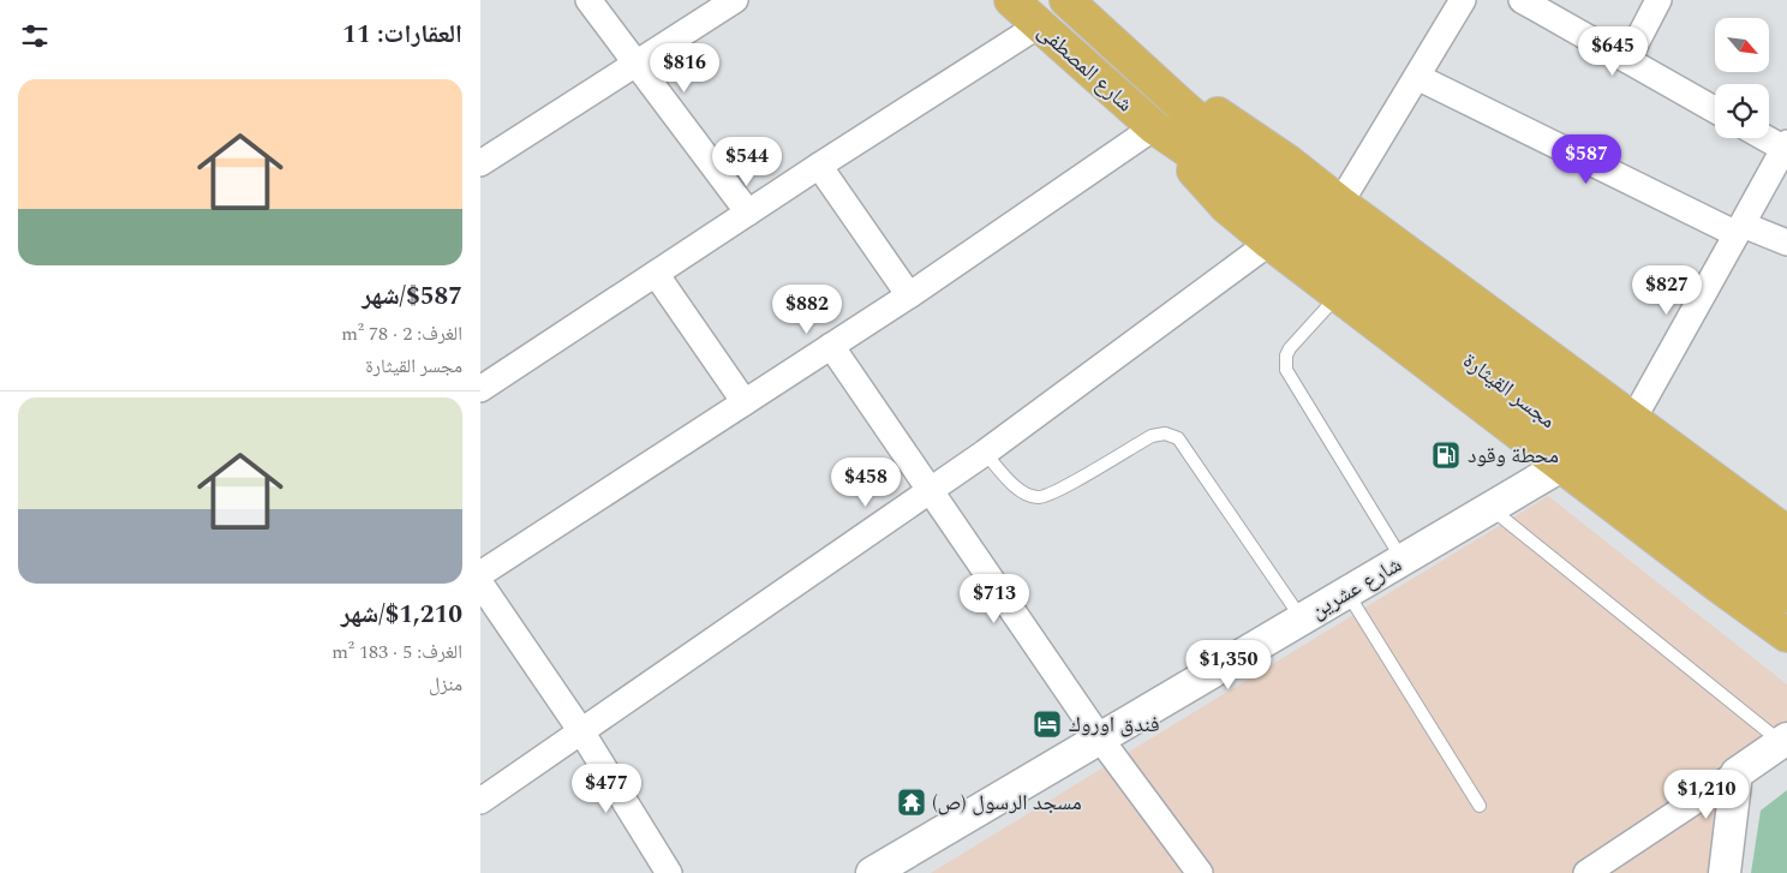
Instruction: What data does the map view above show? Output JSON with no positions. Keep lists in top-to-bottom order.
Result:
{
  "streets": {
    "highway": ["شارع المصطفى", "مجسر القيثارة"],
    "street": ["شارع عشرين"]
  },
  "places": {
    "fuel station": ["محطة وقود"],
    "hotel": ["فندق اوروك"],
    "temple": ["مسجد الرسول (ص)"]
  },
  "north": "bottom right",
  "page": {
    "heading": "العقارات: 11",
    "price": [
      "$645",
      "$816",
      "$587",
      "$544",
      "$827",
      "$882",
      "$458",
      "$713",
      "$1,350",
      "$477",
      "$1,210"
    ],
    "list": [
      {
        "name": "$587/شهر",
        "note": "الغرف: 2 · 78 m² · مجسر القيثارة"
      },
      {
        "name": "$1,210/شهر",
        "note": "الغرف: 5 · 183 m² · منزل"
      }
    ]
  }
}
